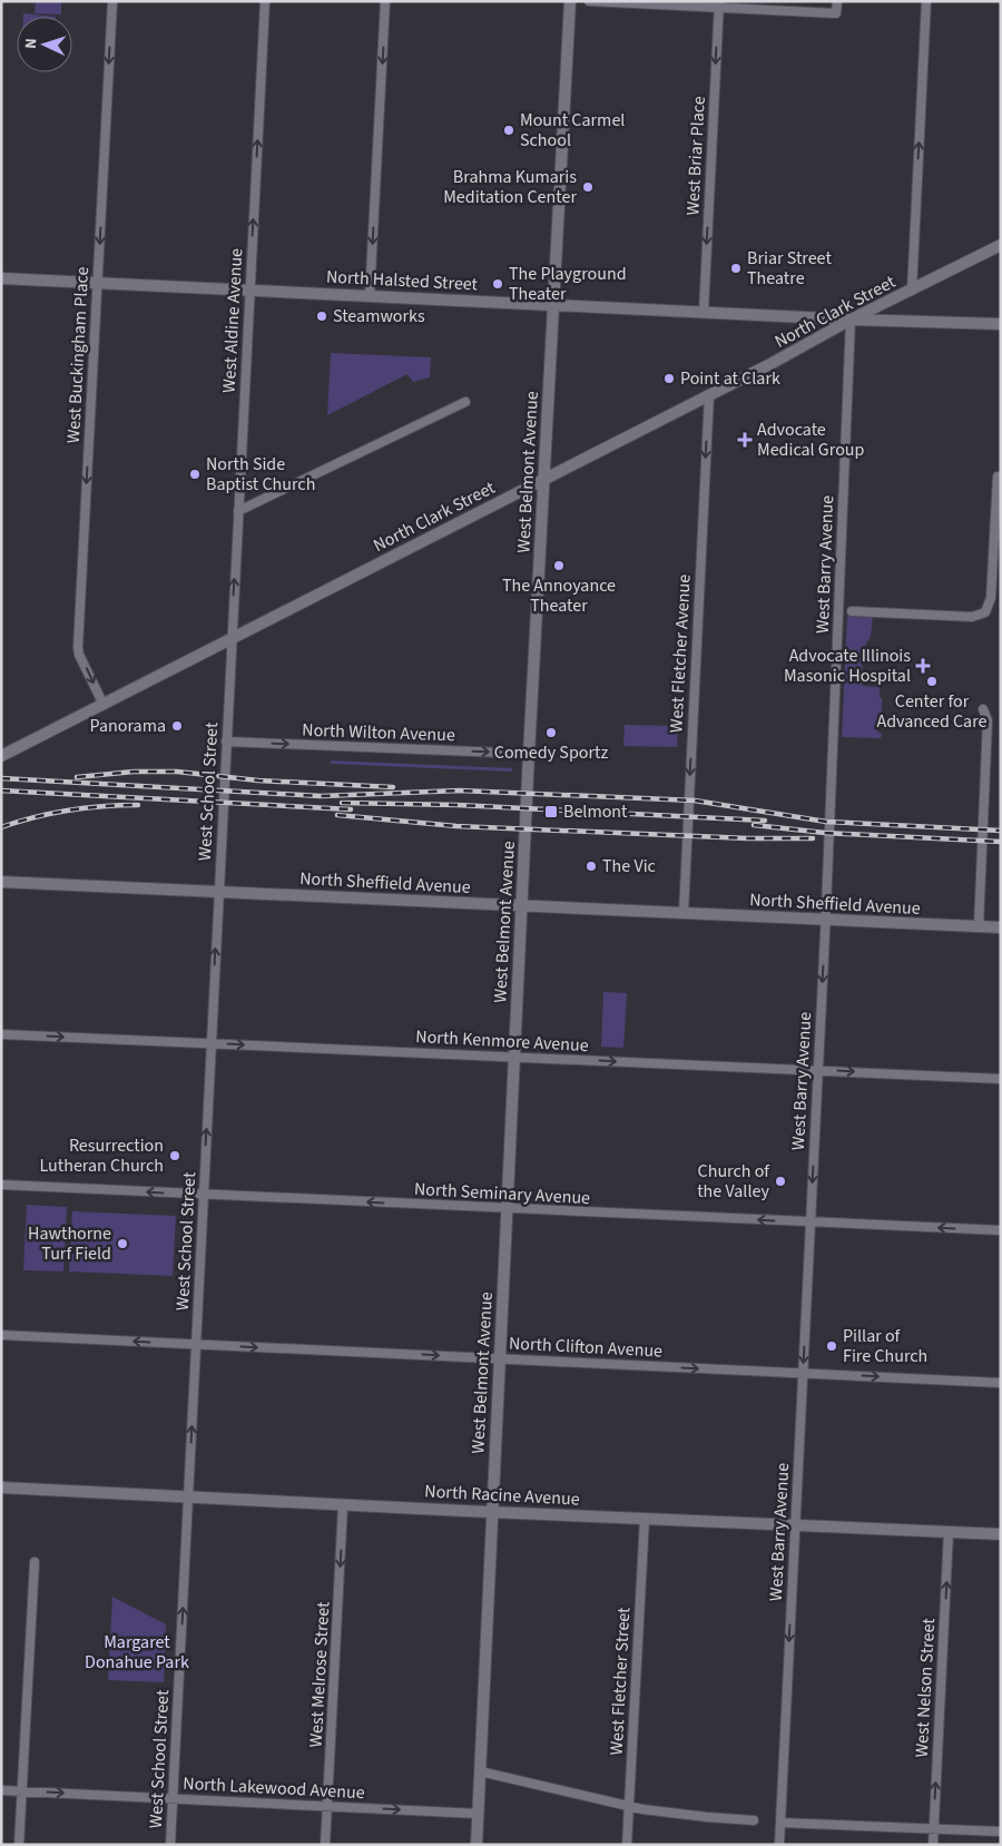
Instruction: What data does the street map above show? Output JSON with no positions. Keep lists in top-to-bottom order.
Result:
{
  "streets": {
    "main road": [
      "North Halsted Street",
      "North Clark Street",
      "West Belmont Avenue",
      "North Sheffield Avenue",
      "North Racine Avenue"
    ],
    "street": [
      "West Briar Place",
      "West Aldine Avenue",
      "West Buckingham Place",
      "West Barry Avenue",
      "West Fletcher Avenue",
      "North Wilton Avenue",
      "West School Street",
      "North Kenmore Avenue",
      "North Seminary Avenue",
      "North Clifton Avenue",
      "West Melrose Street",
      "West Fletcher Street",
      "West Nelson Street",
      "North Lakewood Avenue"
    ]
  },
  "crossings": [
    ["West Briar Place", "North Halsted Street"],
    ["North Halsted Street", "North Clark Street"],
    ["North Halsted Street", "West Aldine Avenue"],
    ["North Halsted Street", "West Buckingham Place"],
    ["North Halsted Street", "West Belmont Avenue"],
    ["North Halsted Street", "West Barry Avenue"],
    ["North Clark Street", "West Aldine Avenue"],
    ["North Clark Street", "West Buckingham Place"],
    ["North Clark Street", "West Belmont Avenue"],
    ["North Clark Street", "West Barry Avenue"],
    ["North Clark Street", "West Fletcher Avenue"],
    ["North Clark Street", "West School Street"],
    ["West Aldine Avenue", "West School Street"],
    ["West Belmont Avenue", "North Wilton Avenue"],
    ["West Belmont Avenue", "North Sheffield Avenue"],
    ["West Belmont Avenue", "North Kenmore Avenue"],
    ["West Belmont Avenue", "North Seminary Avenue"],
    ["West Belmont Avenue", "North Clifton Avenue"],
    ["West Belmont Avenue", "North Racine Avenue"],
    ["West Belmont Avenue", "North Lakewood Avenue"],
    ["West Barry Avenue", "North Sheffield Avenue"],
    ["West Barry Avenue", "North Kenmore Avenue"],
    ["West Barry Avenue", "North Seminary Avenue"],
    ["West Barry Avenue", "North Clifton Avenue"],
    ["West Barry Avenue", "North Racine Avenue"],
    ["West Fletcher Avenue", "North Sheffield Avenue"],
    ["North Wilton Avenue", "West School Street"],
    ["West School Street", "North Sheffield Avenue"],
    ["West School Street", "North Kenmore Avenue"],
    ["West School Street", "North Seminary Avenue"],
    ["West School Street", "North Clifton Avenue"],
    ["West School Street", "North Racine Avenue"],
    ["West School Street", "North Lakewood Avenue"],
    ["North Racine Avenue", "West Melrose Street"],
    ["North Racine Avenue", "West Fletcher Street"],
    ["North Racine Avenue", "West Nelson Street"],
    ["West Melrose Street", "North Lakewood Avenue"]
  ],
  "one_way": [
    "West Briar Place",
    "West Aldine Avenue",
    "West Buckingham Place",
    "West Barry Avenue",
    "West Fletcher Avenue",
    "North Wilton Avenue",
    "West School Street",
    "North Kenmore Avenue",
    "North Seminary Avenue",
    "West Melrose Street",
    "West Nelson Street",
    "North Lakewood Avenue"
  ],
  "parks": ["Margaret Donahue Park"],
  "places": {
    "other": [
      "Mount Carmel School",
      "Brahma Kumaris Meditation Center",
      "Briar Street Theatre",
      "The Playground Theater",
      "Steamworks",
      "Point at Clark",
      "North Side Baptist Church",
      "The Annoyance Theater",
      "Center for Advanced Care",
      "Panorama",
      "Comedy Sportz",
      "The Vic",
      "Resurrection Lutheran Church",
      "Church of the Valley",
      "Hawthorne Turf Field",
      "Pillar of Fire Church"
    ],
    "health": ["Advocate Medical Group", "Advocate Illinois Masonic Hospital"],
    "transit": ["Belmont"]
  },
  "north": "left"
}
